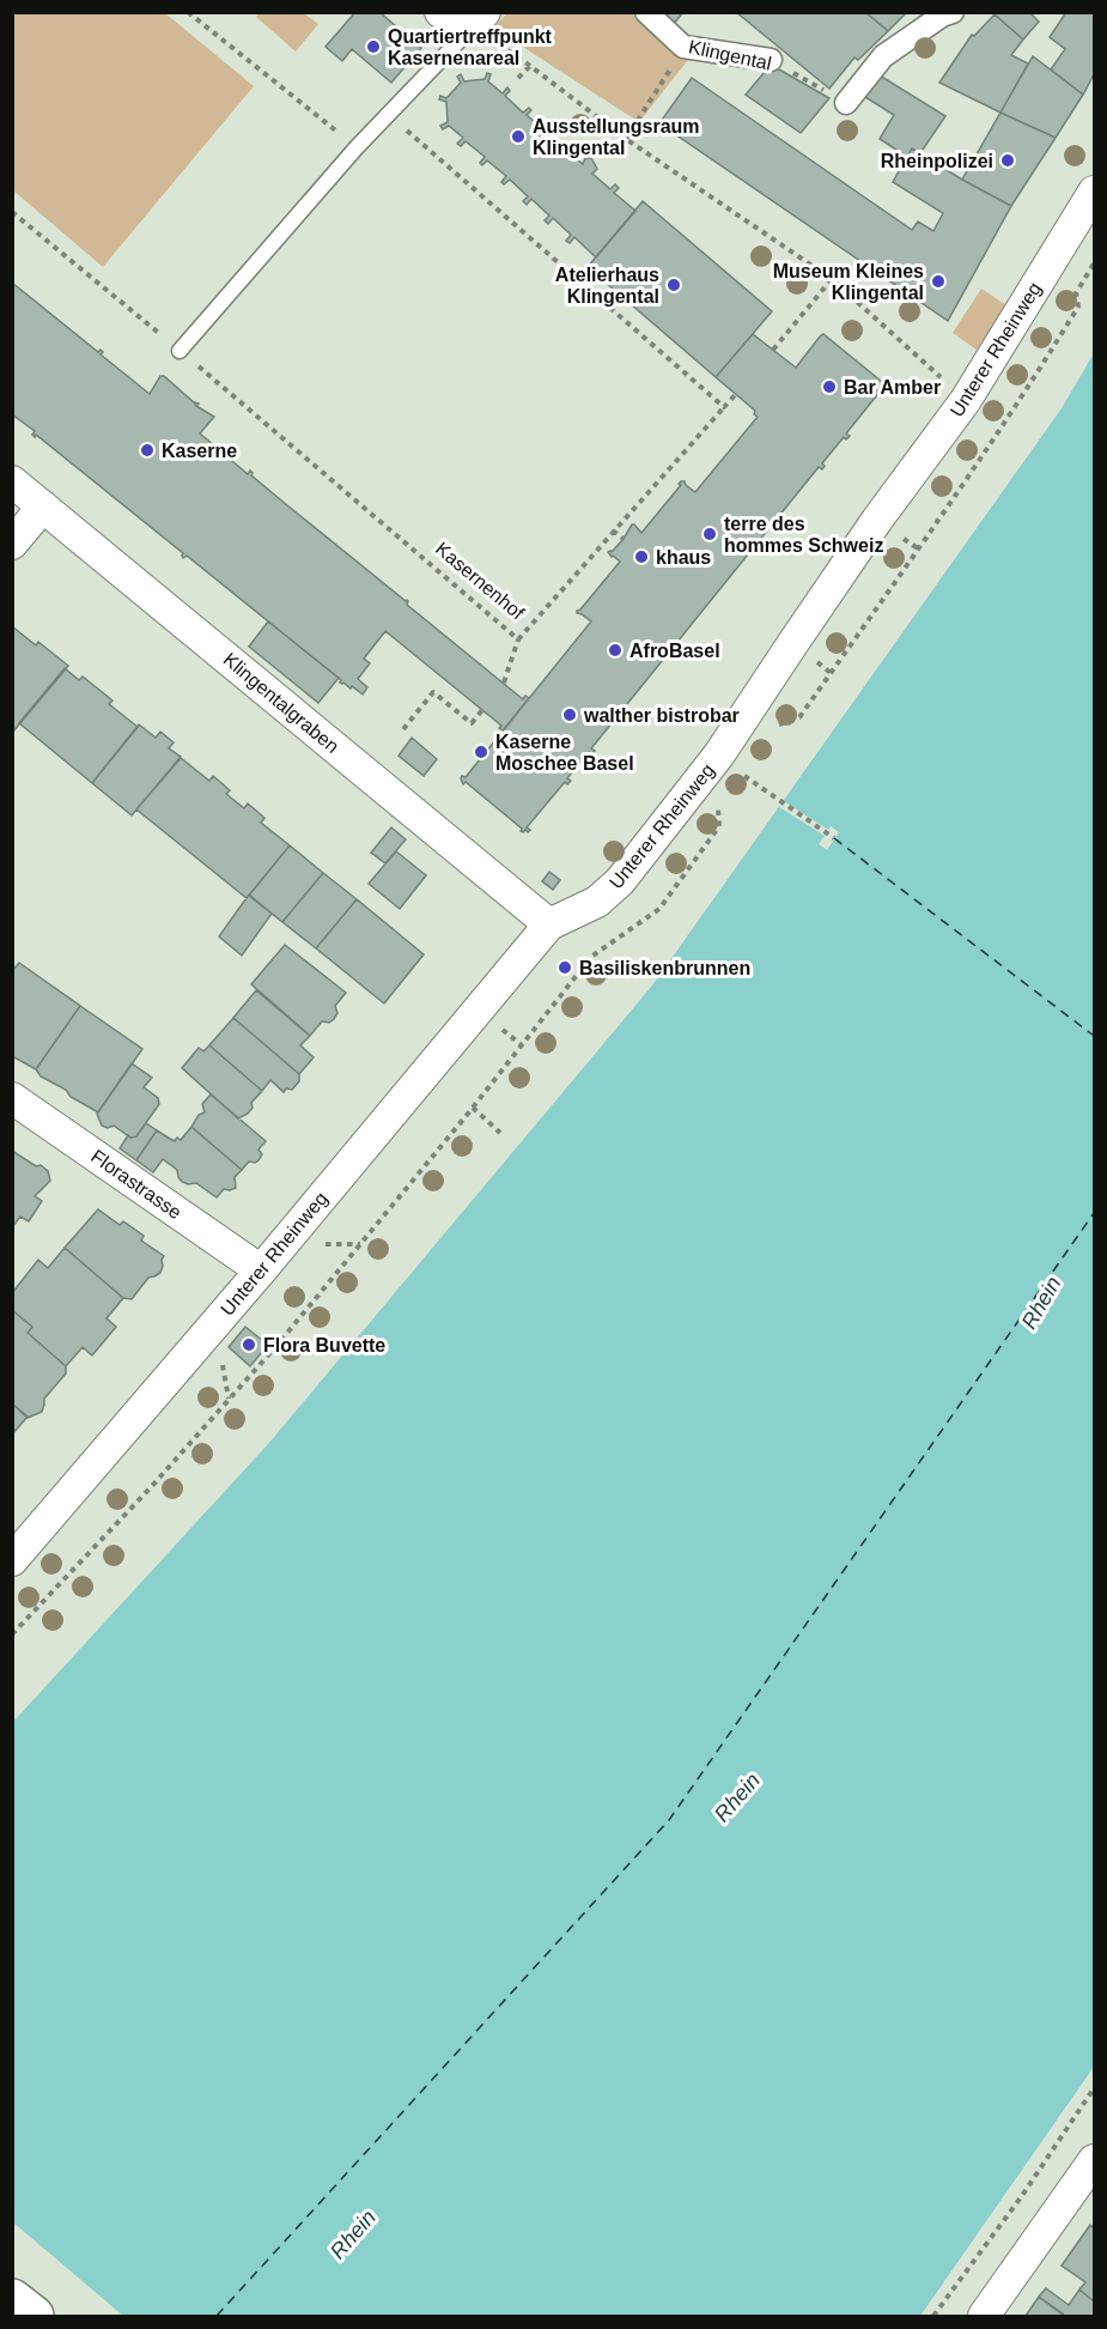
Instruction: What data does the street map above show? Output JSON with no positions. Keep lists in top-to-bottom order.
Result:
{
  "streets": {
    "street": [
      "Klingental",
      "Unterer Rheinweg",
      "Klingentalgraben",
      "Florastrasse"
    ],
    "path": ["Kasernenhof"]
  },
  "crossings": [
    ["Unterer Rheinweg", "Klingentalgraben"],
    ["Unterer Rheinweg", "Florastrasse"]
  ],
  "water": ["Rhein"],
  "places": [
    "Quartiertreffpunkt Kasernenareal",
    "Ausstellungsraum Klingental",
    "Rheinpolizei",
    "Museum Kleines Klingental",
    "Atelierhaus Klingental",
    "Bar Amber",
    "Kaserne",
    "terre des hommes Schweiz",
    "khaus",
    "AfroBasel",
    "walther bistrobar",
    "Kaserne Moschee Basel",
    "Basiliskenbrunnen",
    "Flora Buvette"
  ]
}
